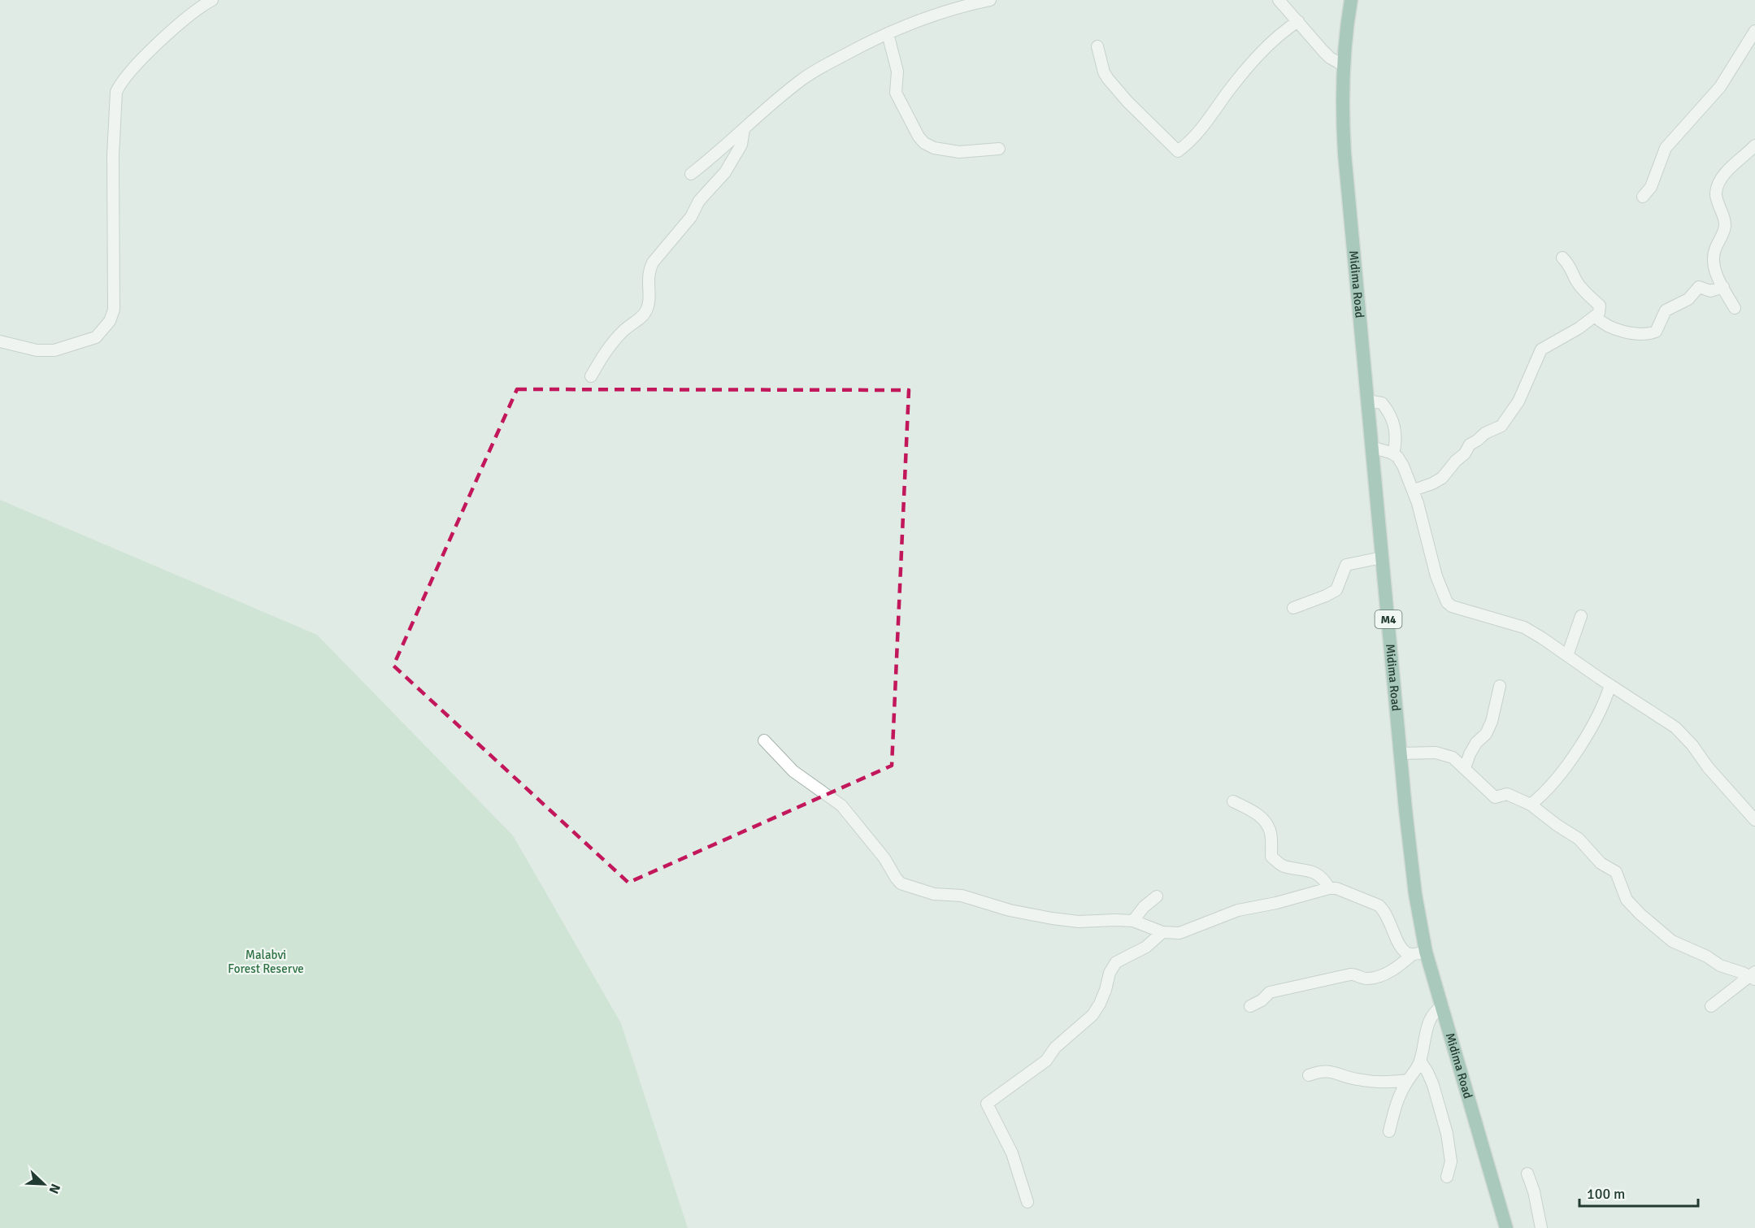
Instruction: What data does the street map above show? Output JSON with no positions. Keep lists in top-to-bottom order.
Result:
{
  "streets": {
    "main road": ["Midima Road", "M4"]
  },
  "parks": ["Malabvi Forest Reserve"],
  "scale_bar": "100 m",
  "north": "bottom right"
}
